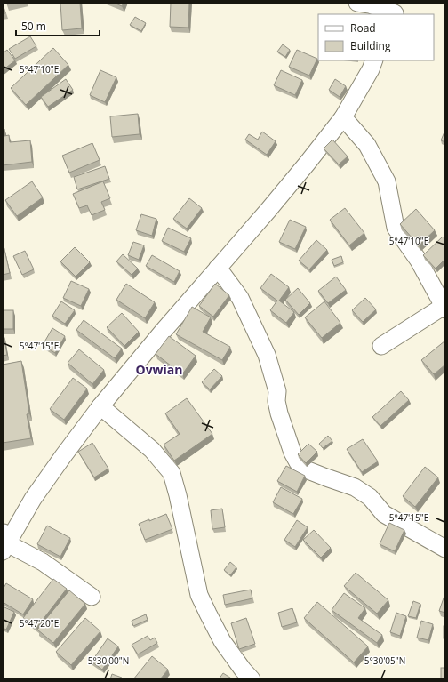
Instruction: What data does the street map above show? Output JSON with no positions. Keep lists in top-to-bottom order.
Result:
{
  "districts": ["Ovwian"],
  "legend": ["Road", "Building"],
  "scale_bar": "50 m",
  "coordinates": [
    "5°47'10\"E",
    "5°47'15\"E",
    "5°47'20\"E",
    "5°30'00\"N",
    "5°30'05\"N"
  ]
}
